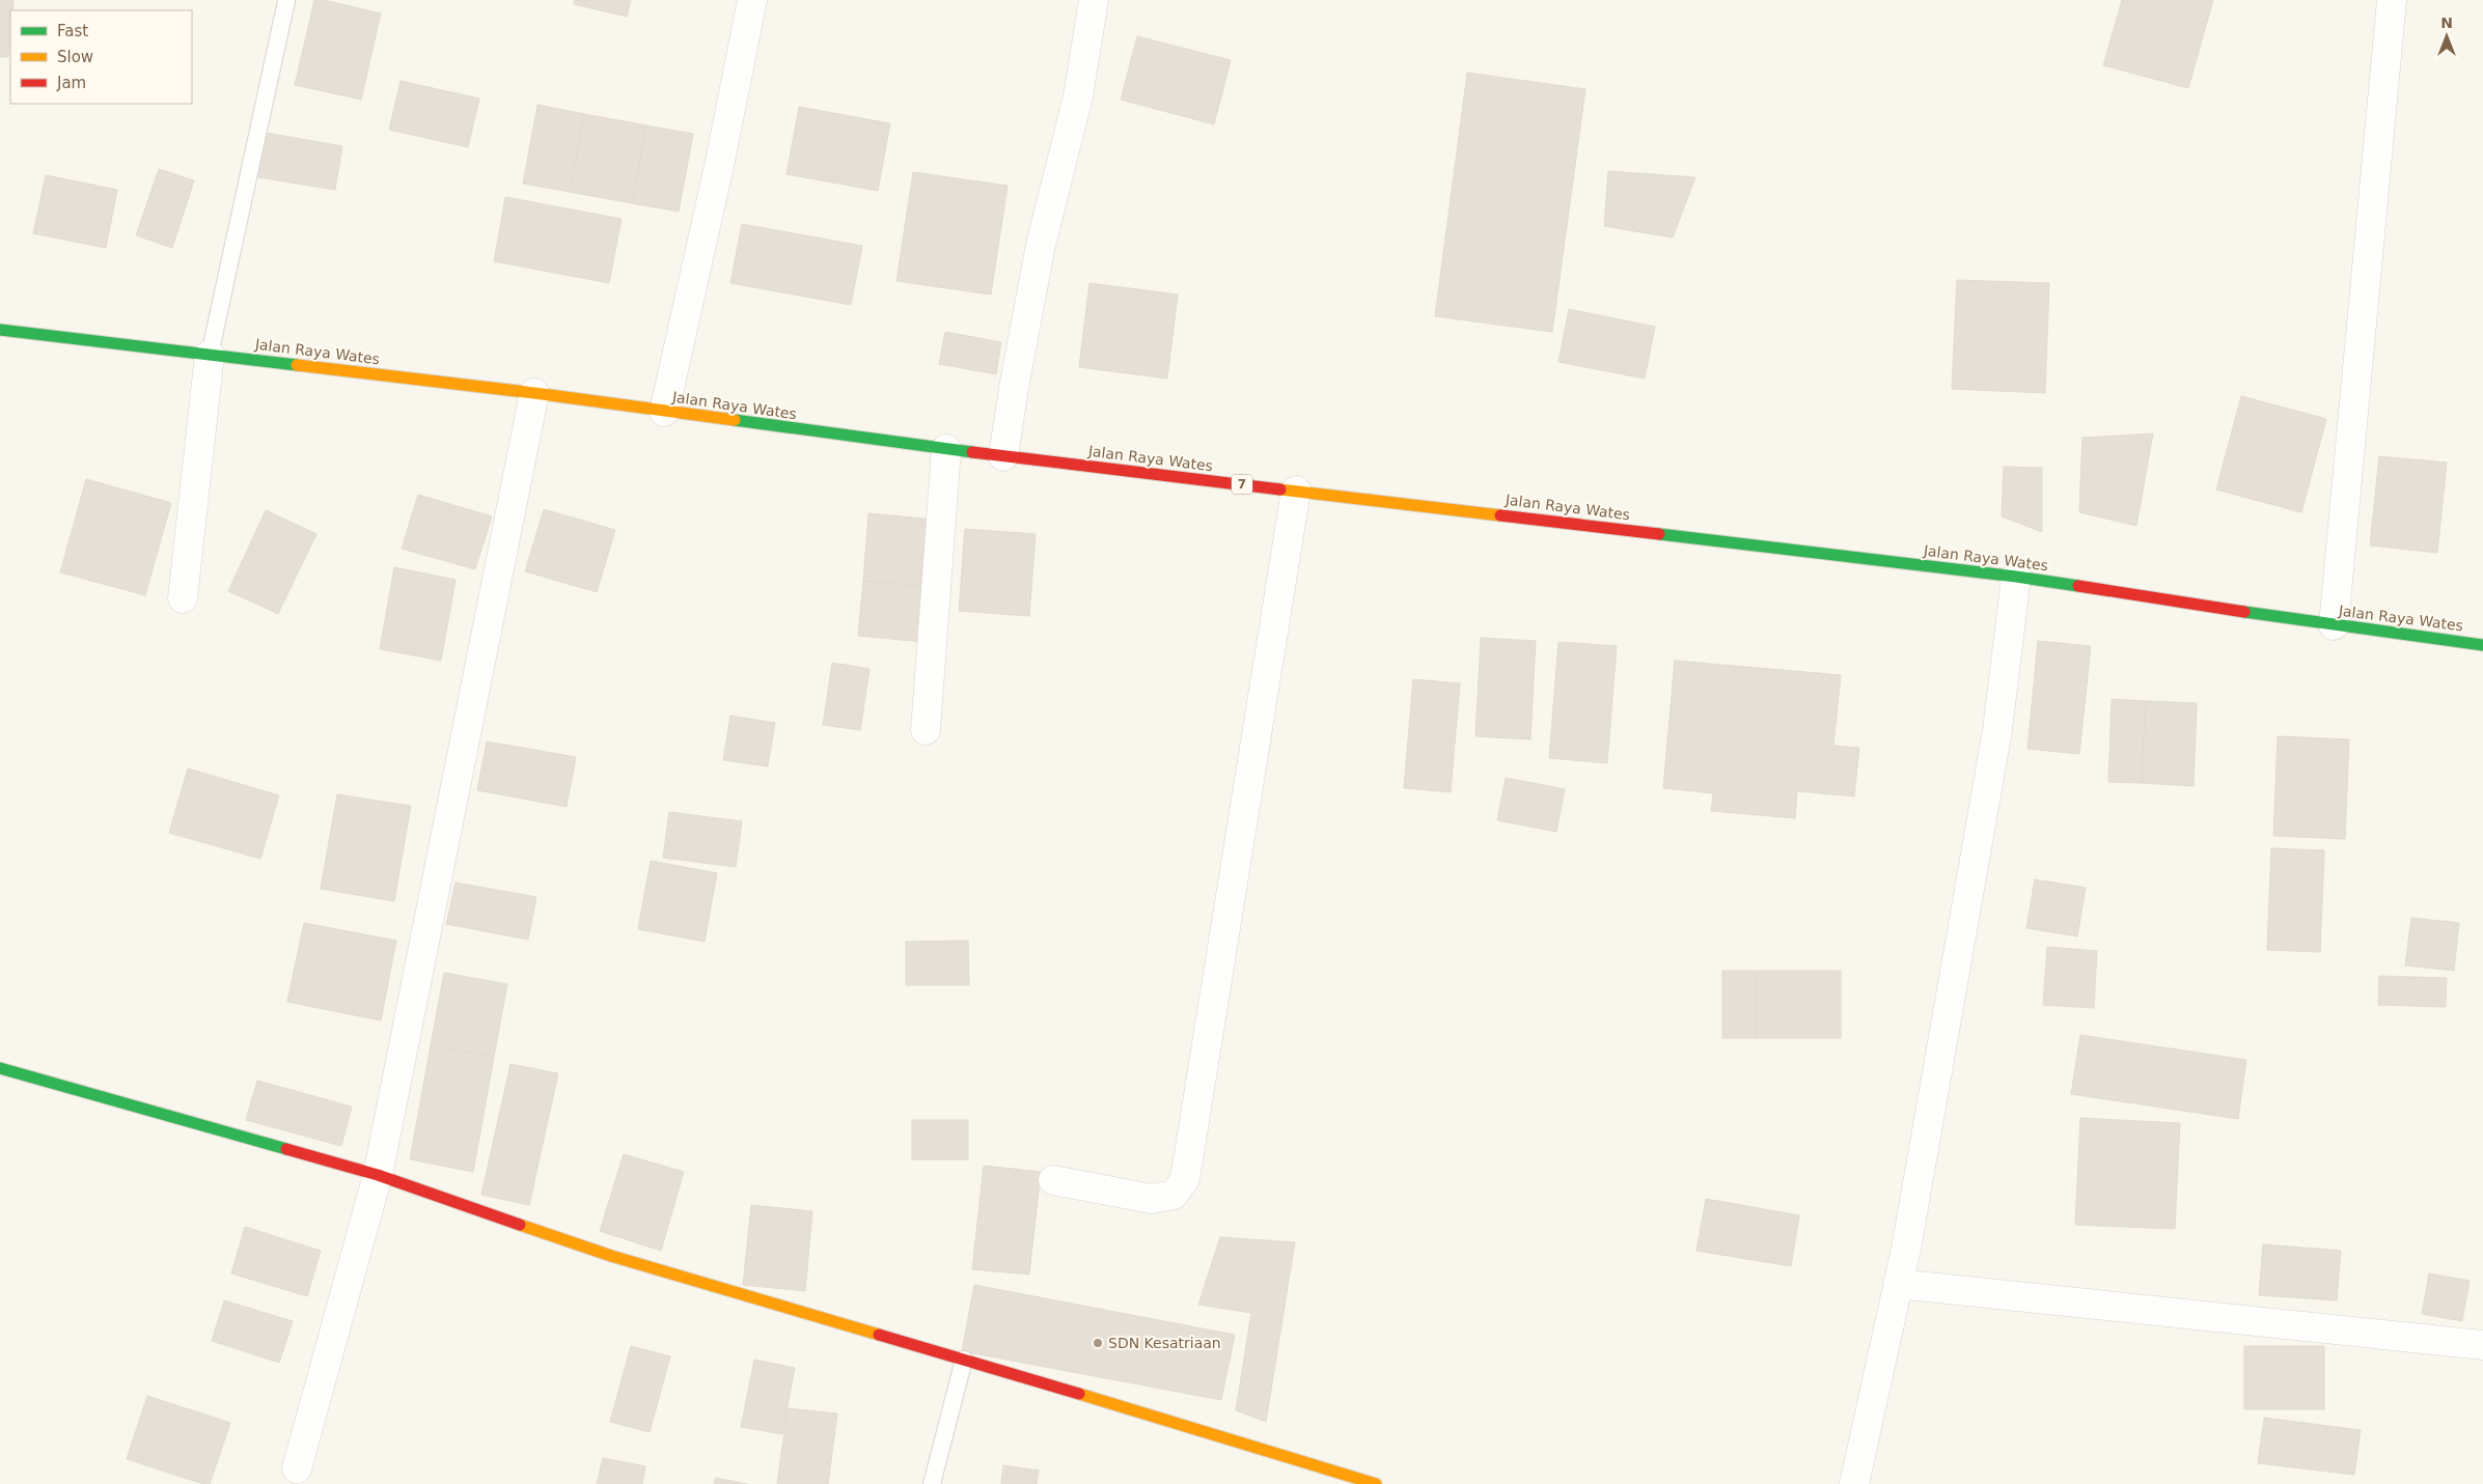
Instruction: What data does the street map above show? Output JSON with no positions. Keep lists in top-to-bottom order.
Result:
{
  "streets": {
    "main road": ["Jalan Raya Wates", "7"]
  },
  "places": ["SDN Kesatriaan"],
  "legend": ["Fast", "Slow", "Jam"],
  "north": "top"
}
